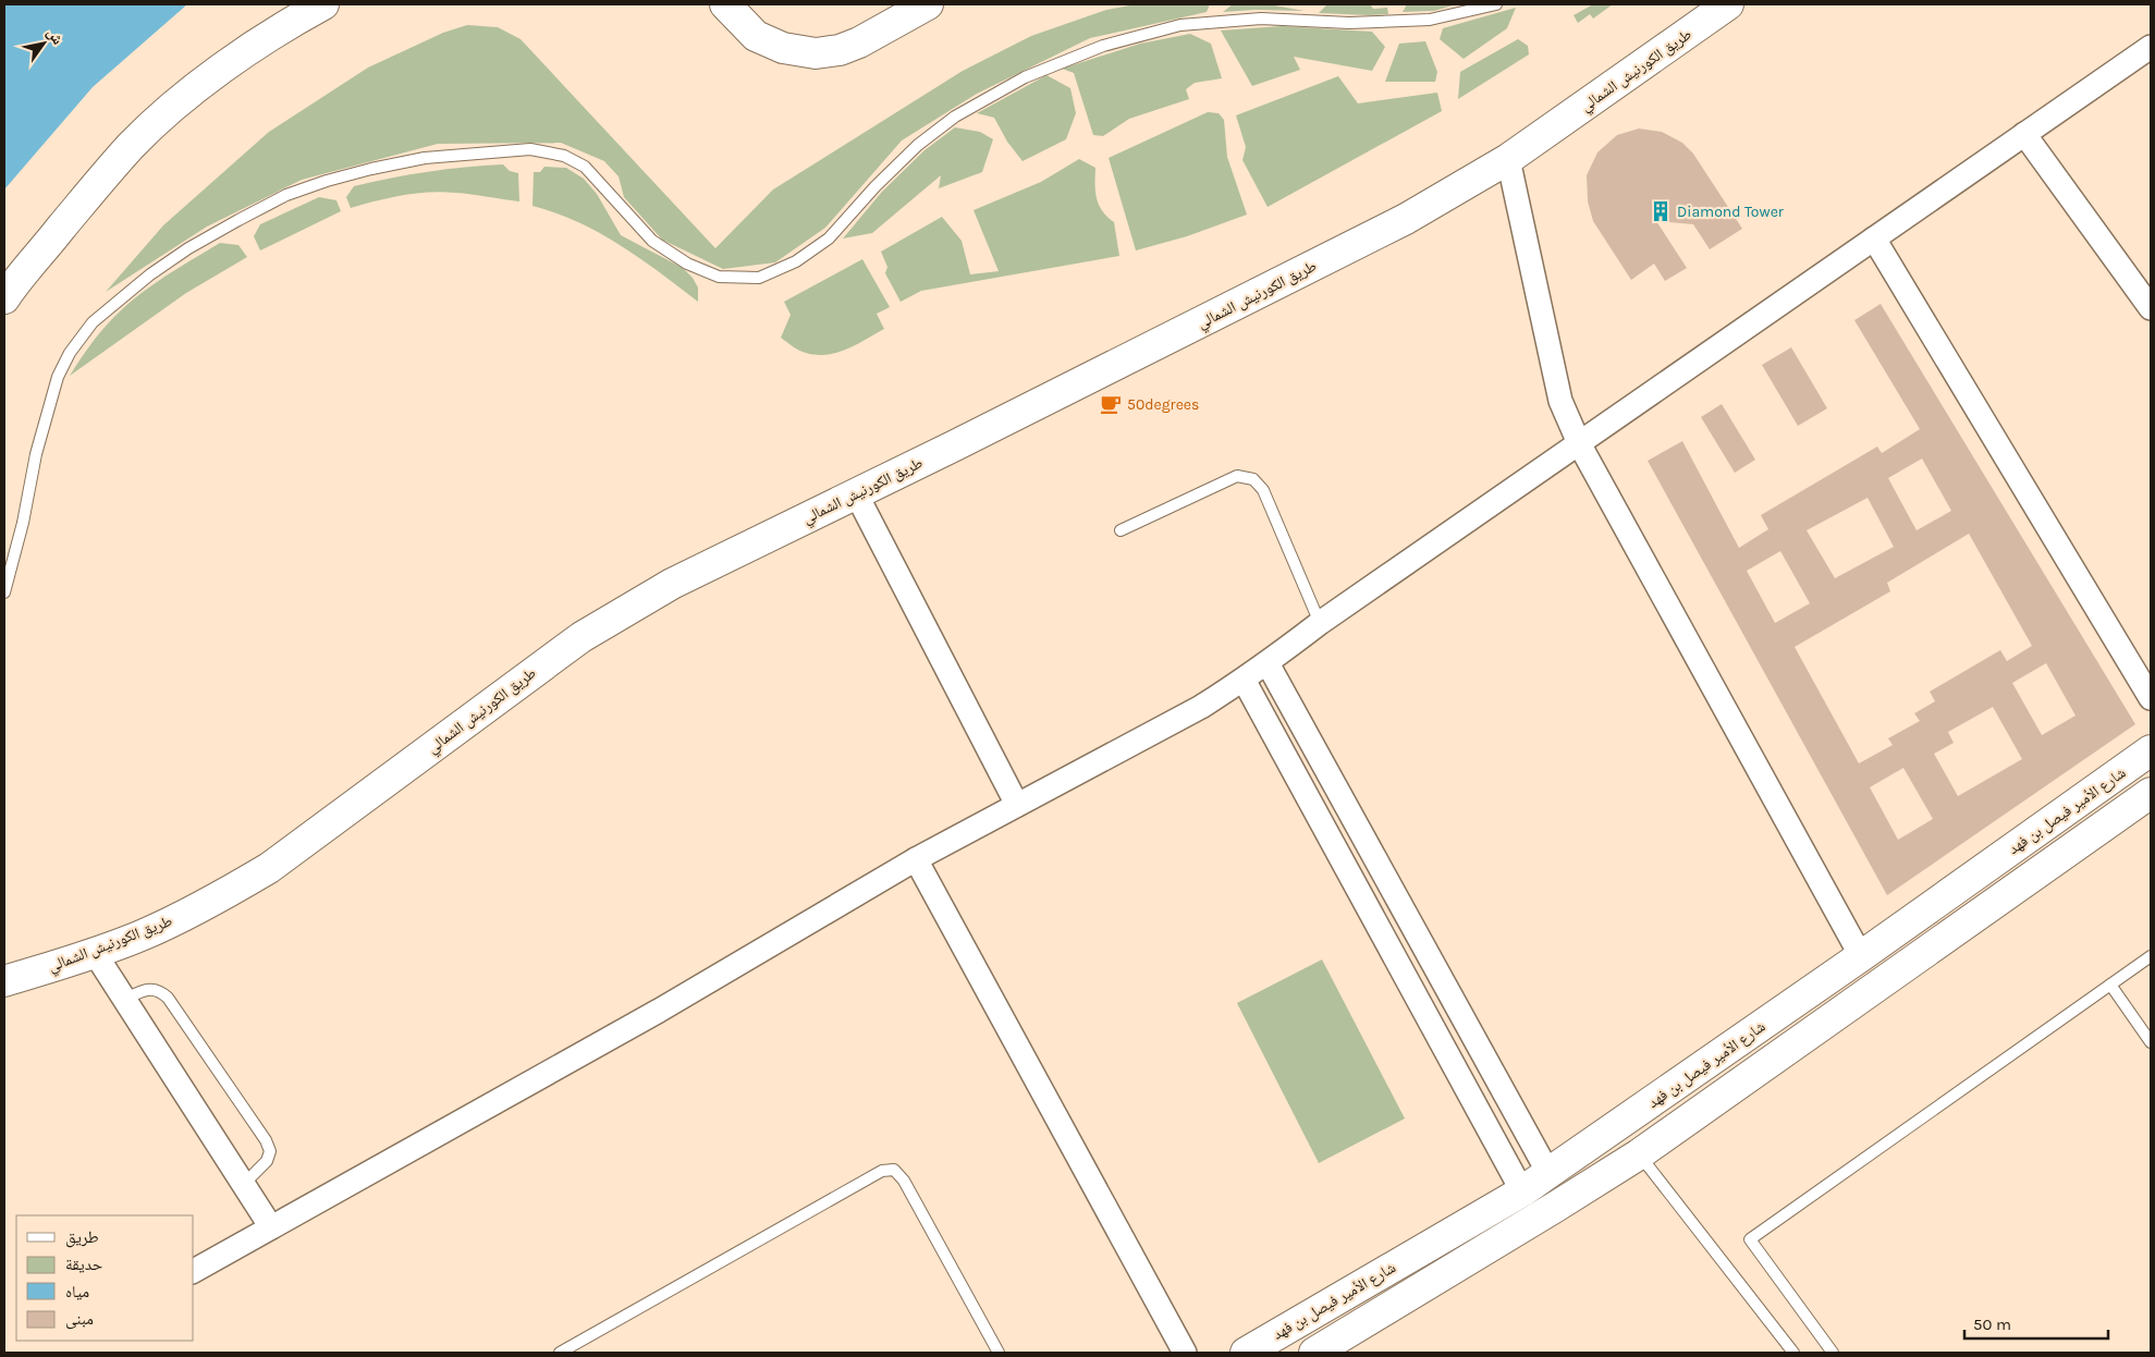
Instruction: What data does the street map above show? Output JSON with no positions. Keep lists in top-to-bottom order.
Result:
{
  "streets": {
    "main road": ["طريق الكورنيش الشمالي", "شارع الأمير فيصل بن فهد"]
  },
  "places": {
    "building": ["Diamond Tower"],
    "cafe": ["50degrees"]
  },
  "legend": [
    "طريق",
    "حديقة",
    "مياه",
    "مبنى"
  ],
  "scale_bar": "50 m",
  "north": "top right"
}
